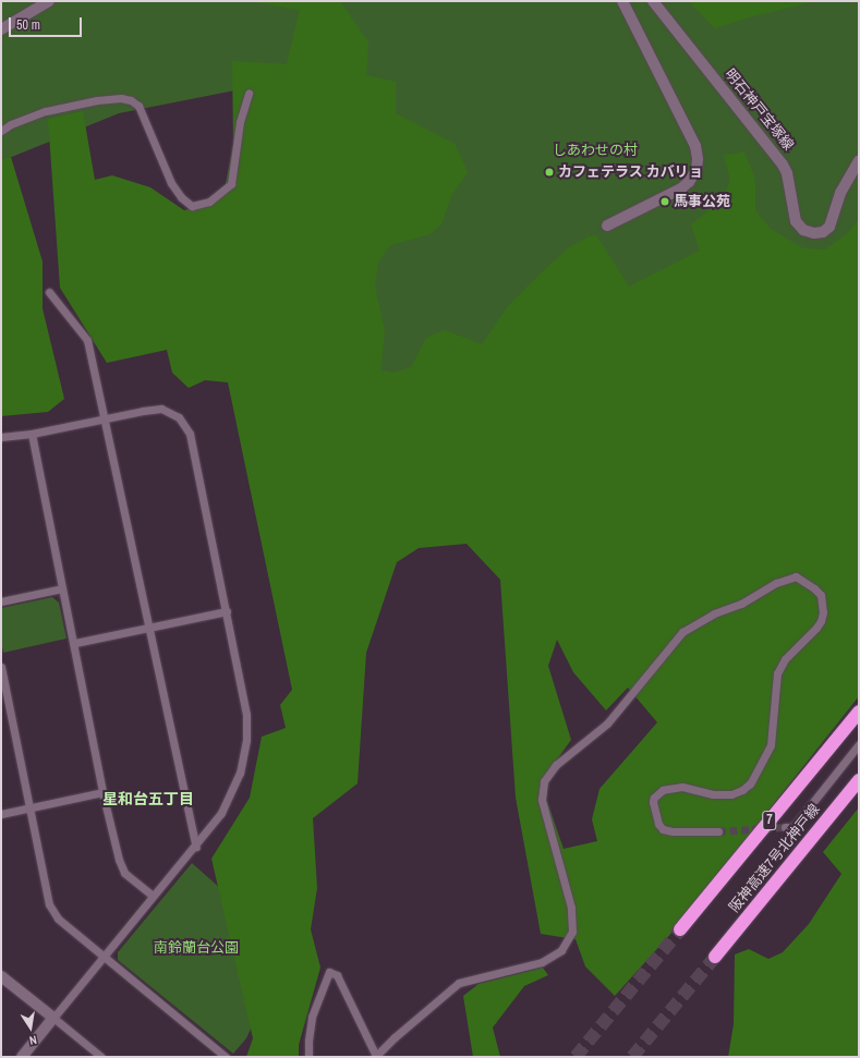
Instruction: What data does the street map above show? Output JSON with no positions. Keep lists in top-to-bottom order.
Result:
{
  "streets": {
    "highway": ["7", "阪神高速7号北神戸線"],
    "street": ["明石神戸宝塚線"]
  },
  "districts": ["星和台五丁目"],
  "parks": ["しあわせの村", "南鈴蘭台公園"],
  "places": ["カフェテラス カバリョ", "馬事公苑"],
  "scale_bar": "50 m",
  "north": "bottom"
}
